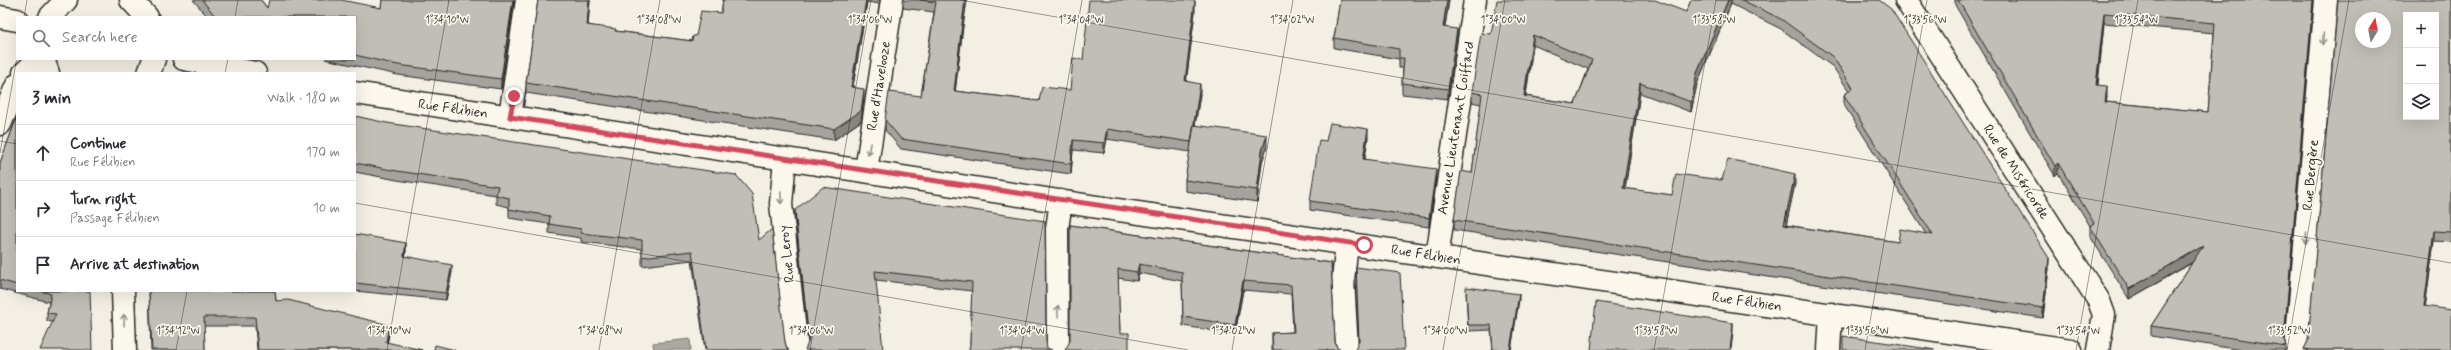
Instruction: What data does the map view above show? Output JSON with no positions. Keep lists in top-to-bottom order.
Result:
{
  "streets": {
    "street": [
      "Rue d'Havelooze",
      "Rue Félibien",
      "Avenue Lieutenant Coiffard",
      "Rue de Miséricorde",
      "Rue Bergère",
      "Rue Leroy"
    ]
  },
  "crossings": [
    ["Rue d'Havelooze", "Rue Félibien"],
    ["Rue Félibien", "Avenue Lieutenant Coiffard"],
    ["Rue Félibien", "Rue Leroy"]
  ],
  "one_way": ["Rue d'Havelooze", "Rue Bergère", "Rue Leroy"],
  "north": "top",
  "page": {
    "map_buttons": ["+", "−"],
    "search": "Search here",
    "heading": ["3 min", "Walk · 180 m"],
    "list": [
      ["Continue", "Rue Félibien", "170 m"],
      ["Turn right", "Passage Félibien", "10 m"],
      "Arrive at destination"
    ]
  },
  "coordinates": [
    "1°34'10\"W",
    "1°34'08\"W",
    "1°34'06\"W",
    "1°34'04\"W",
    "1°34'02\"W",
    "1°34'00\"W",
    "1°33'58\"W",
    "1°33'56\"W",
    "1°33'54\"W",
    "1°34'12\"W",
    "1°33'52\"W"
  ]
}
